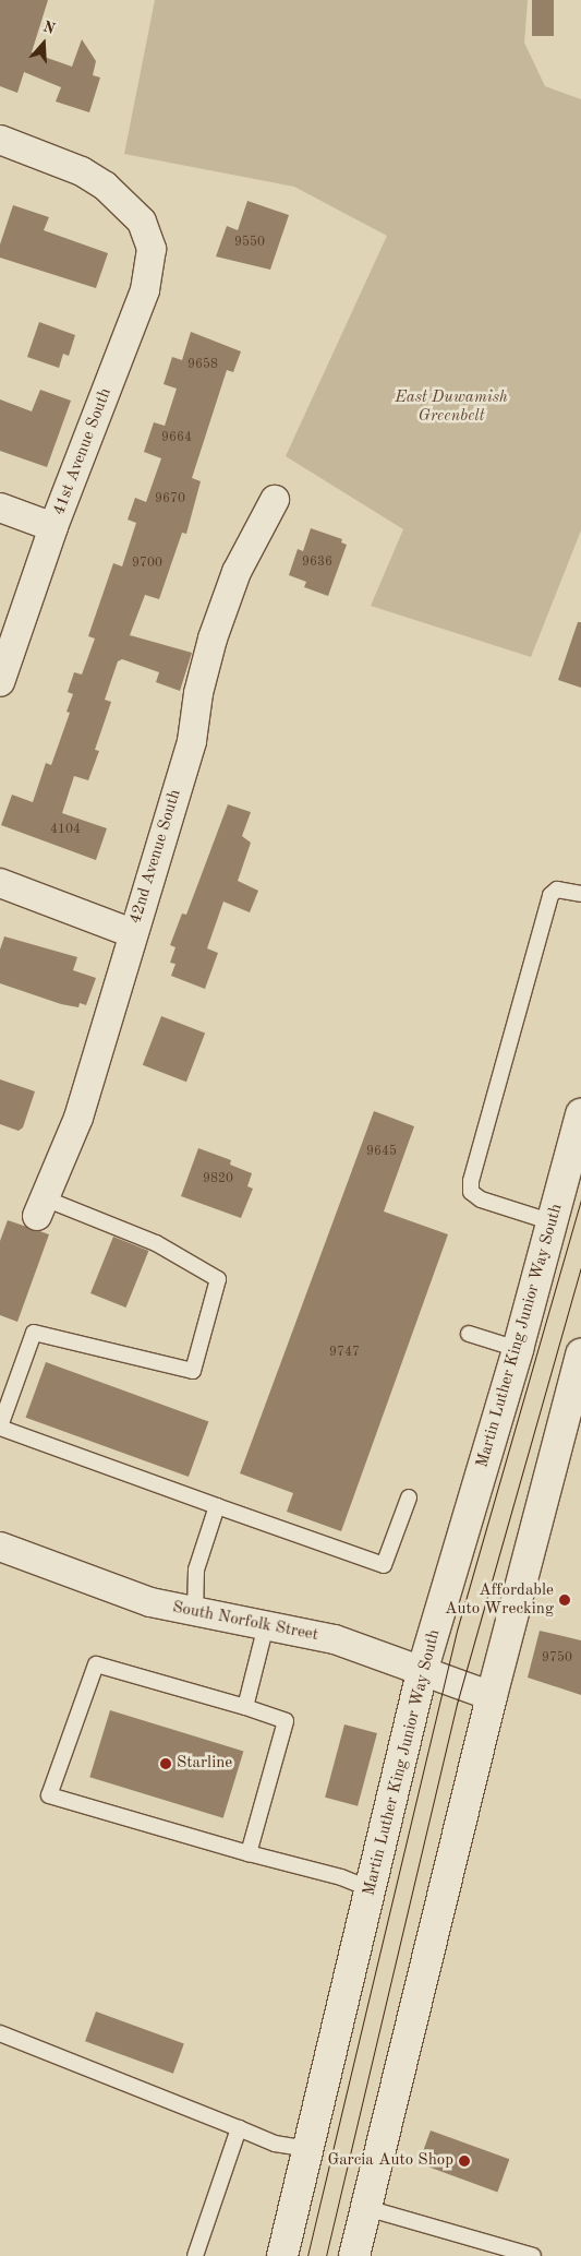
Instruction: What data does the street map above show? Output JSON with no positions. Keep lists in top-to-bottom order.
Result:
{
  "streets": {
    "main road": ["Martin Luther King Junior Way South"],
    "street": ["41st Avenue South", "42nd Avenue South", "South Norfolk Street"]
  },
  "crossings": [
    ["Martin Luther King Junior Way South", "South Norfolk Street"]
  ],
  "parks": ["East Duwamish Greenbelt"],
  "places": ["Affordable Auto Wrecking", "Starline", "Garcia Auto Shop"],
  "house_numbers": [
    "9550",
    "9658",
    "9664",
    "9670",
    "9636",
    "9700",
    "4104",
    "9645",
    "9820",
    "9747",
    "9750"
  ],
  "north": "top"
}
